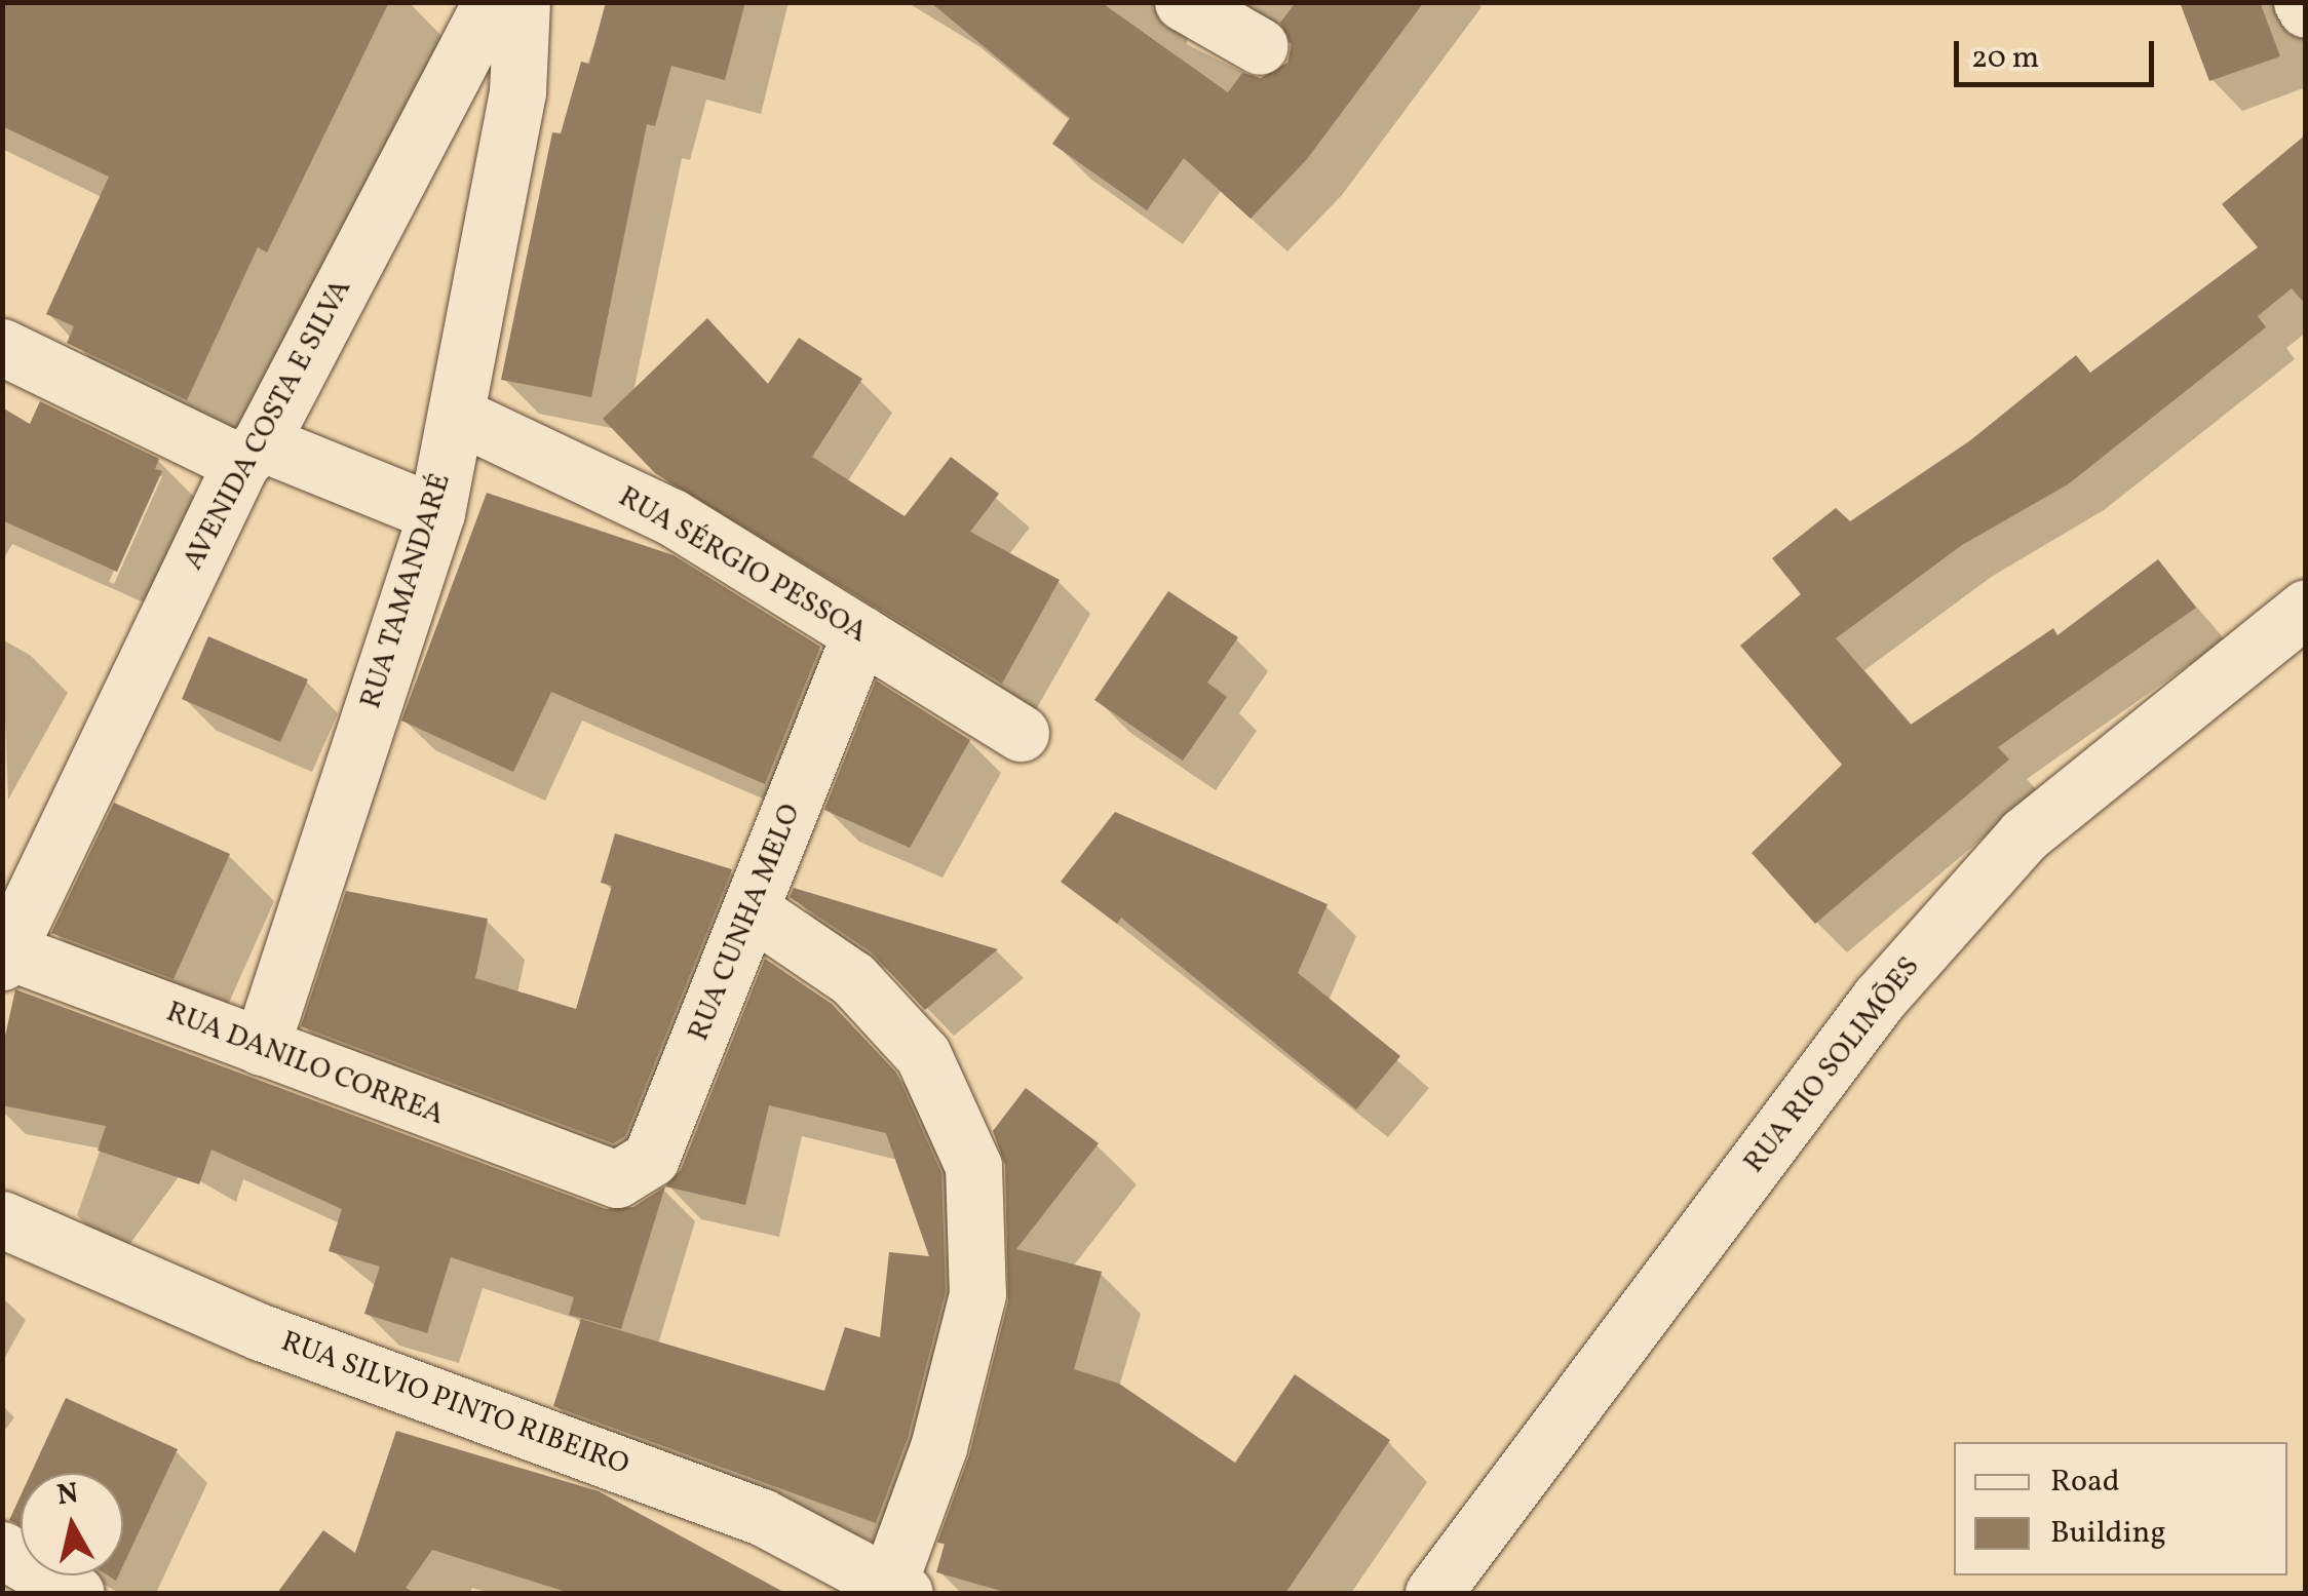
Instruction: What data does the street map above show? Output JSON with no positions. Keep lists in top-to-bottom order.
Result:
{
  "streets": {
    "street": [
      "AVENIDA COSTA E SILVA",
      "RUA SÉRGIO PESSOA",
      "RUA TAMANDARÉ",
      "RUA CUNHA MELO",
      "RUA DANILO CORREA",
      "RUA RIO SOLIMÕES",
      "RUA SILVIO PINTO RIBEIRO"
    ]
  },
  "crossings": [
    ["AVENIDA COSTA E SILVA", "RUA DANILO CORREA"],
    ["RUA SÉRGIO PESSOA", "RUA TAMANDARÉ"],
    ["RUA SÉRGIO PESSOA", "RUA CUNHA MELO"],
    ["RUA TAMANDARÉ", "RUA DANILO CORREA"],
    ["RUA CUNHA MELO", "RUA DANILO CORREA"]
  ],
  "legend": ["Road", "Building"],
  "scale_bar": "20 m",
  "north": "top"
}
